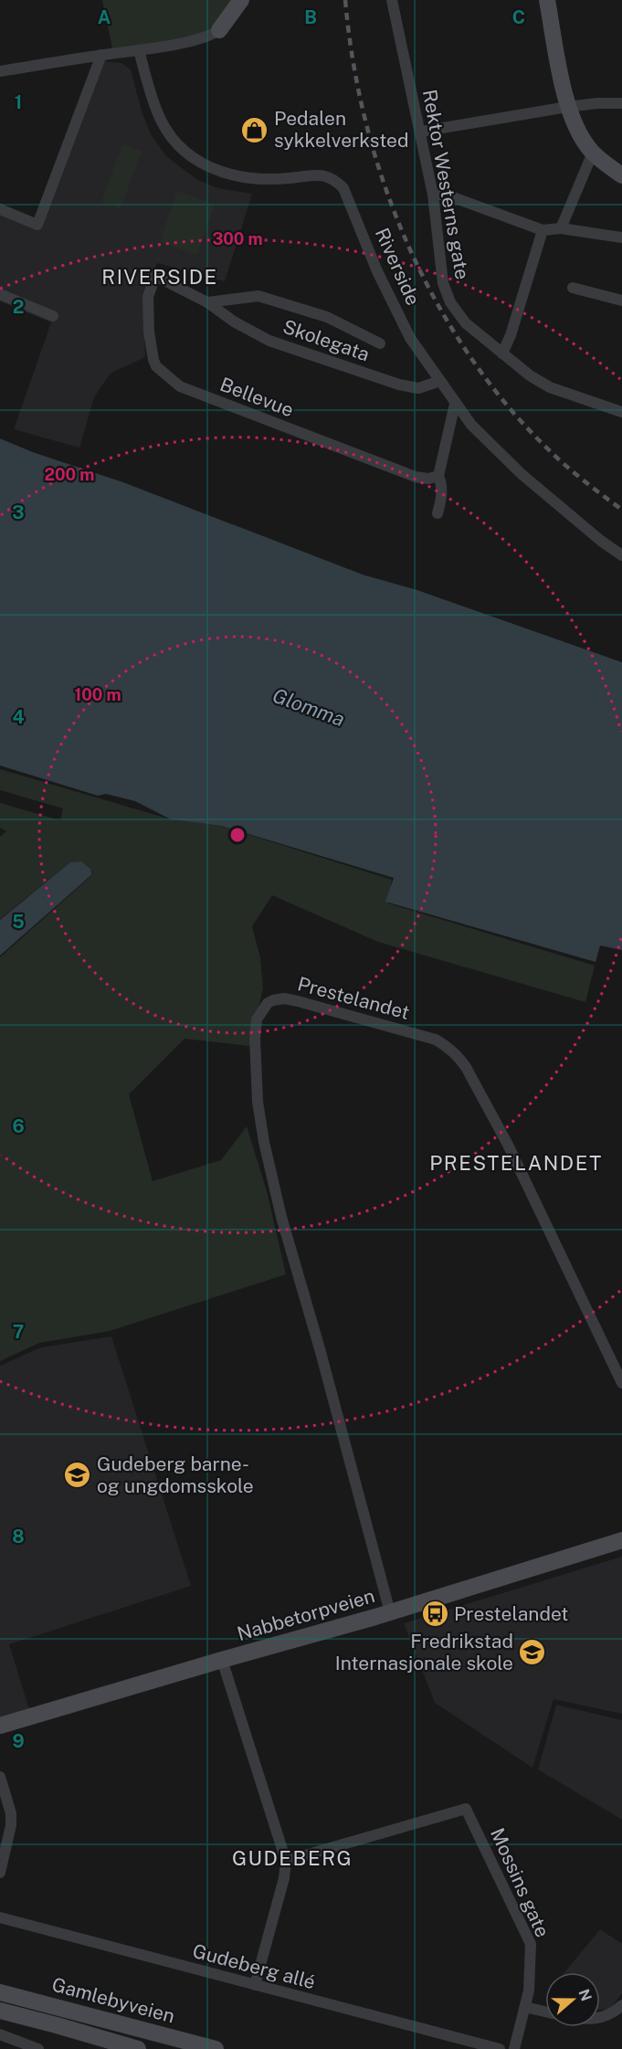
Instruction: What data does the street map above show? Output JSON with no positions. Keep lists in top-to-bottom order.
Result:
{
  "streets": {
    "street": [
      "Rektor Westerns gate",
      "Riverside",
      "Skolegata",
      "Bellevue",
      "Prestelandet",
      "Nabbetorpveien",
      "Mossins gate",
      "Gudeberg allé",
      "Gamlebyveien"
    ]
  },
  "crossings": [
    ["Riverside", "Skolegata"],
    ["Skolegata", "Bellevue"],
    ["Prestelandet", "Nabbetorpveien"]
  ],
  "districts": ["RIVERSIDE", "PRESTELANDET", "GUDEBERG"],
  "water": ["Glomma"],
  "places": {
    "shop": ["Pedalen sykkelverksted"],
    "school or university": ["Gudeberg barne- og ungdomsskole", "Fredrikstad Internasjonale skole"],
    "bus stop": ["Prestelandet"]
  },
  "north": "right",
  "grid": {
    "columns": ["A", "B", "C"],
    "rows": [
      "1",
      "2",
      "3",
      "4",
      "5",
      "6",
      "7",
      "8",
      "9"
    ]
  },
  "rings": ["300 m", "200 m", "100 m"]
}
